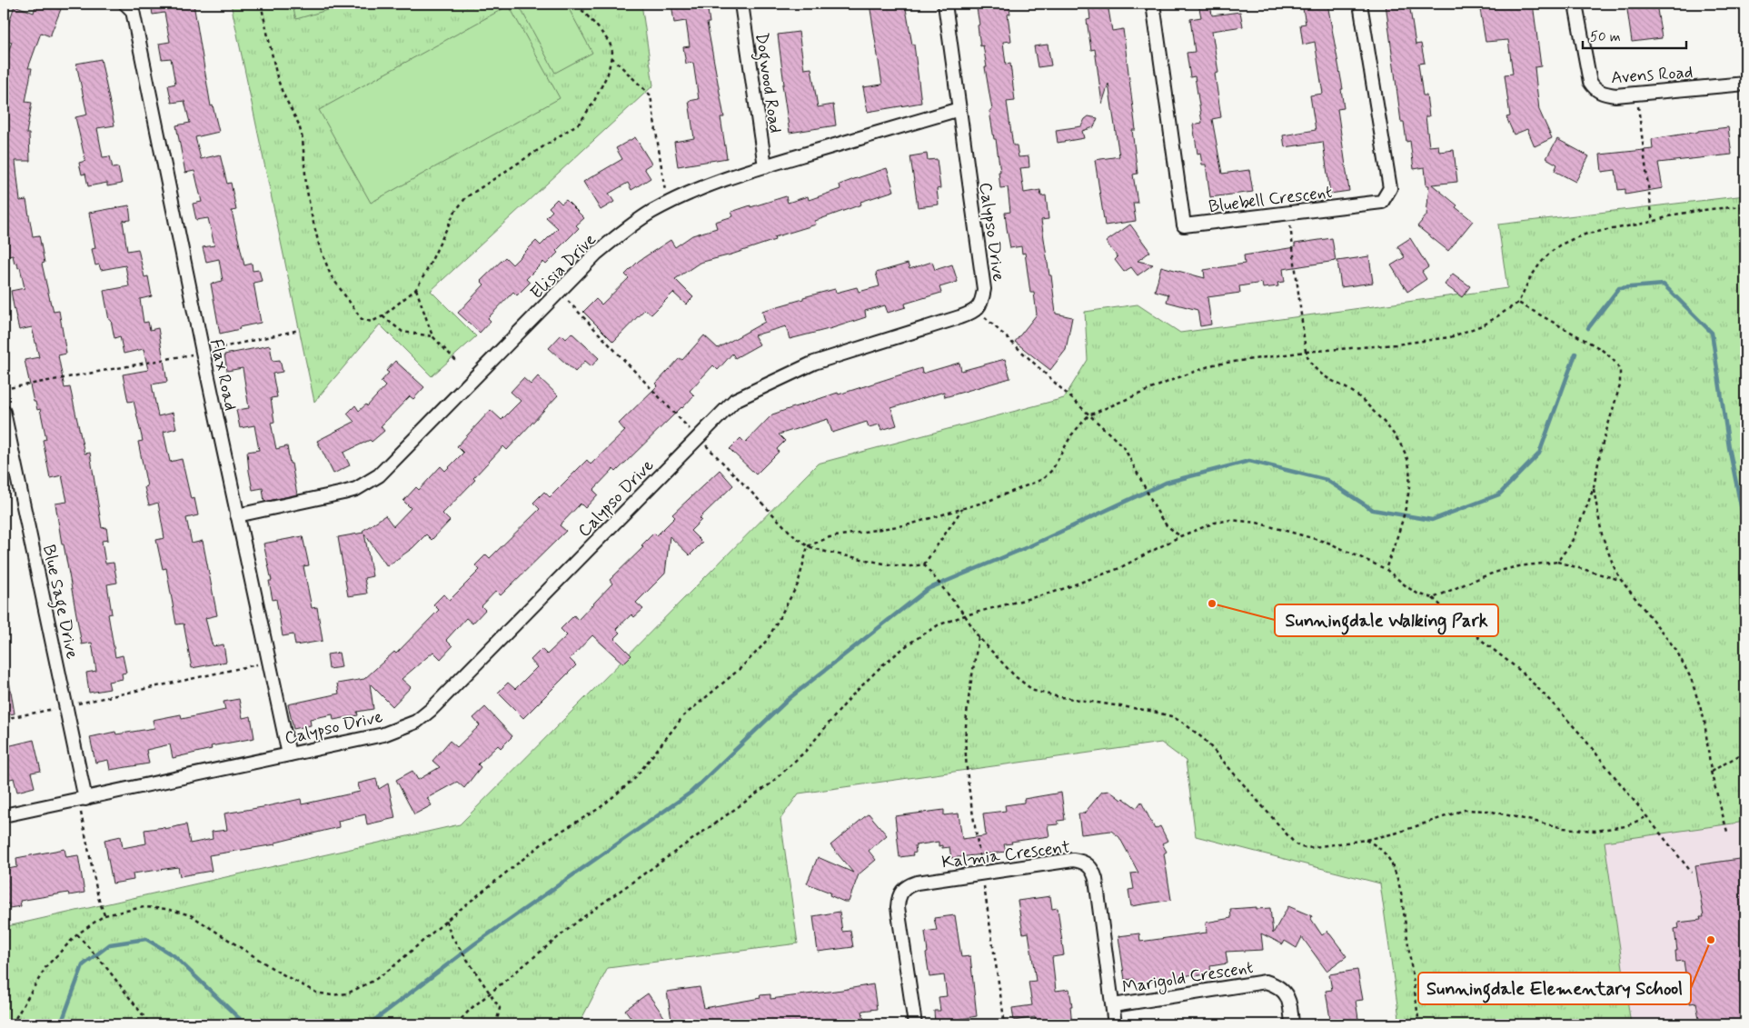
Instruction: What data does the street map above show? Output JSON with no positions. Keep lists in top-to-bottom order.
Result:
{
  "streets": {
    "street": [
      "Avens Road",
      "Dogwood Road",
      "Bluebell Crescent",
      "Calypso Drive",
      "Elisia Drive",
      "Flax Road",
      "Blue Sage Drive",
      "Kalmia Crescent",
      "Marigold Crescent"
    ]
  },
  "crossings": [
    ["Dogwood Road", "Elisia Drive"],
    ["Calypso Drive", "Elisia Drive"],
    ["Calypso Drive", "Flax Road"],
    ["Calypso Drive", "Blue Sage Drive"],
    ["Elisia Drive", "Flax Road"],
    ["Kalmia Crescent", "Marigold Crescent"]
  ],
  "places": ["Sunningdale Walking Park", "Sunningdale Elementary School"],
  "scale_bar": "50 m"
}
